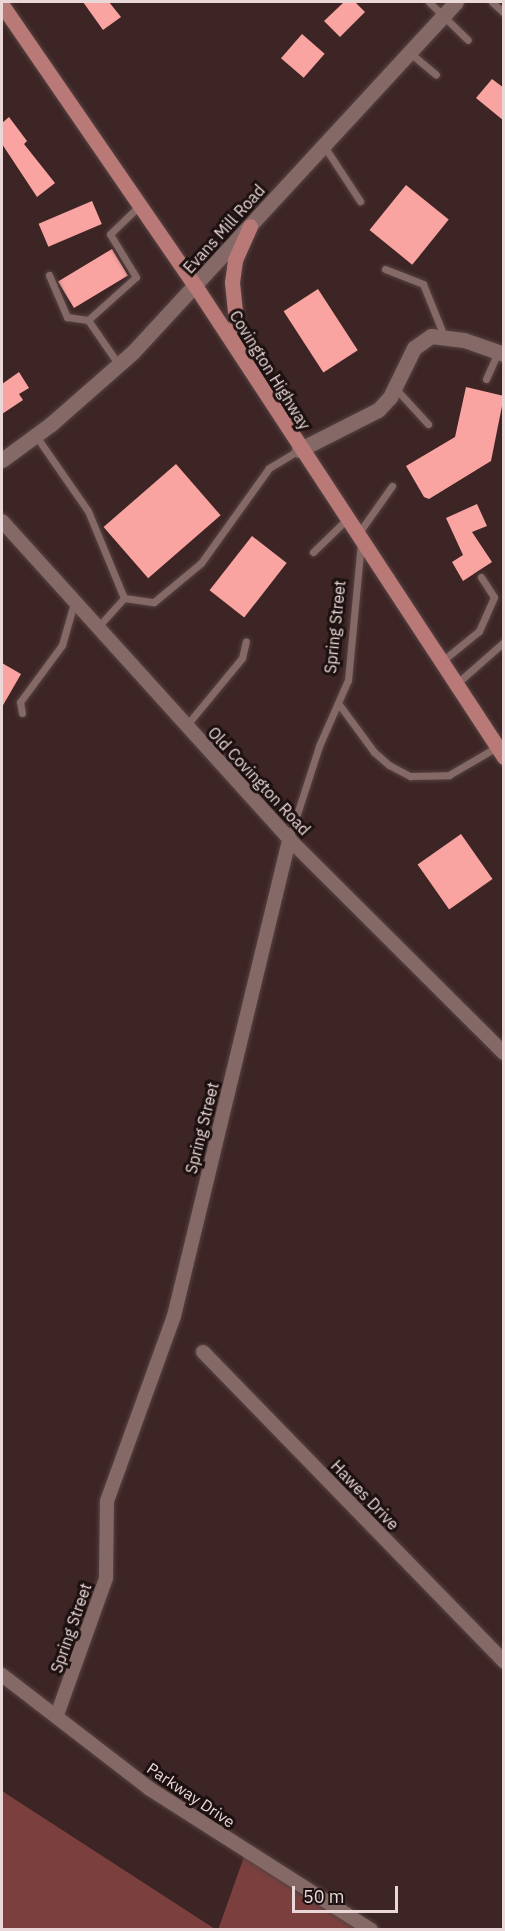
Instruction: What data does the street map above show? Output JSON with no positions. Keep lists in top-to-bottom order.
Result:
{
  "streets": {
    "main road": ["Evans Mill Road", "Covington Highway"],
    "street": [
      "Spring Street",
      "Old Covington Road",
      "Hawes Drive",
      "Parkway Drive"
    ]
  },
  "crossings": [
    ["Evans Mill Road", "Covington Highway"],
    ["Covington Highway", "Spring Street"],
    ["Spring Street", "Old Covington Road"],
    ["Spring Street", "Parkway Drive"]
  ],
  "scale_bar": "50 m"
}
